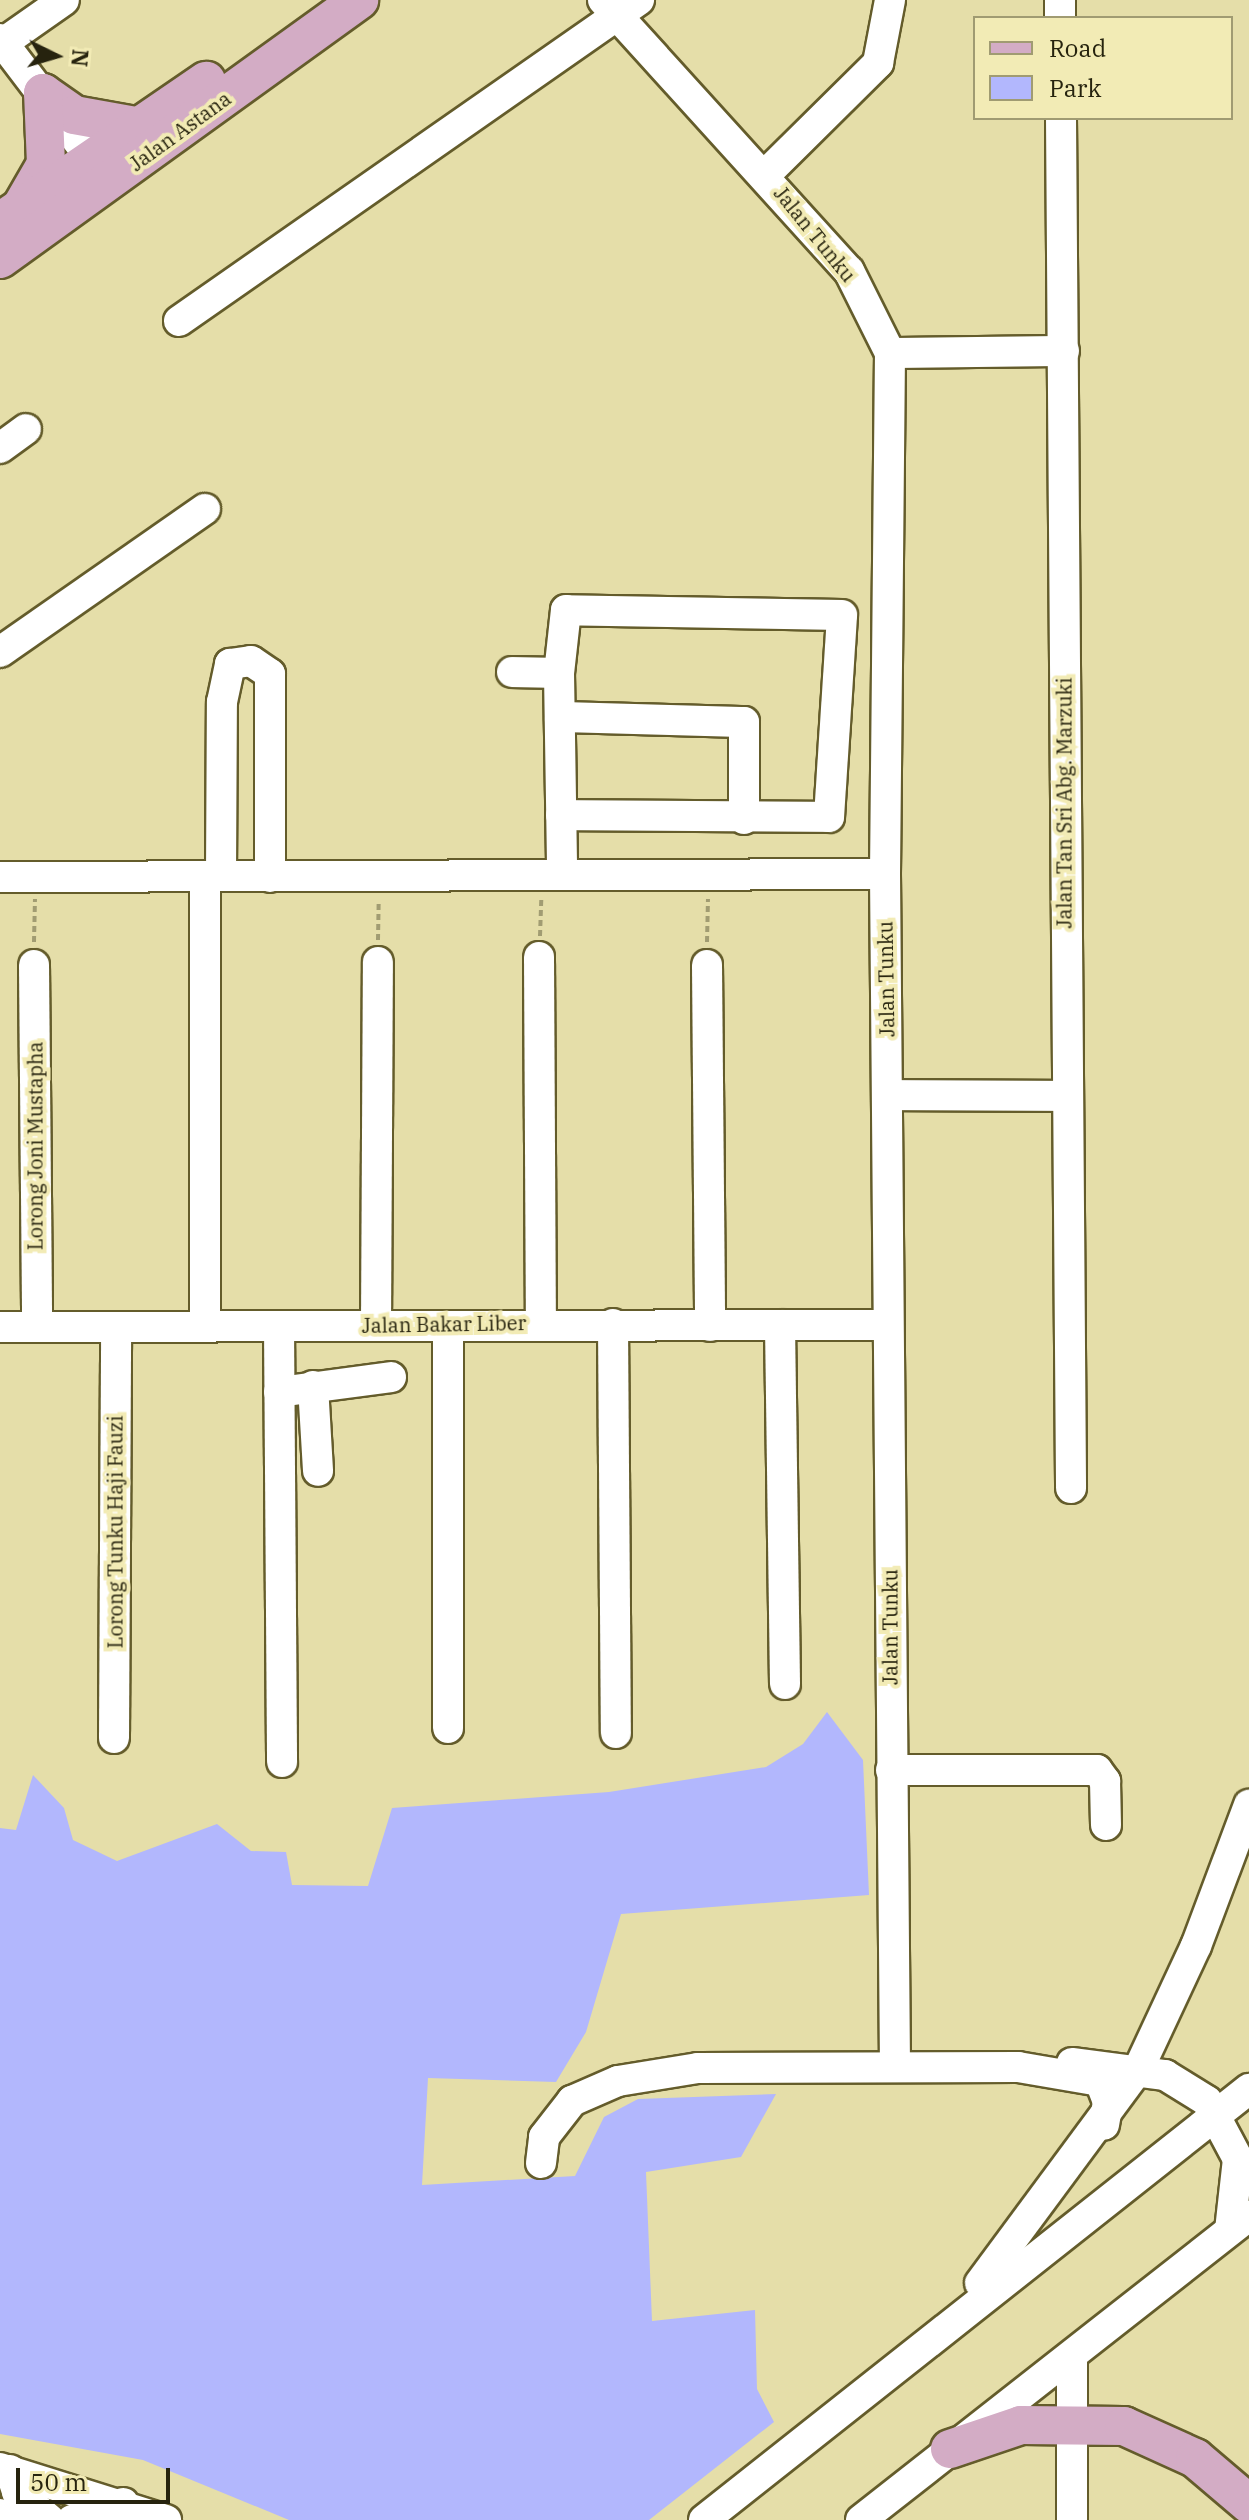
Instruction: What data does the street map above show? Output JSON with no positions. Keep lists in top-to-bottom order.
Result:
{
  "streets": {
    "main road": ["Jalan Astana"],
    "street": [
      "Jalan Tunku",
      "Jalan Tan Sri Abg. Marzuki",
      "Lorong Joni Mustapha",
      "Jalan Bakar Liber",
      "Lorong Tunku Haji Fauzi"
    ]
  },
  "crossings": [
    ["Jalan Tunku", "Jalan Bakar Liber"],
    ["Lorong Joni Mustapha", "Jalan Bakar Liber"],
    ["Jalan Bakar Liber", "Lorong Tunku Haji Fauzi"]
  ],
  "legend": ["Road", "Park"],
  "scale_bar": "50 m",
  "north": "right"
}
